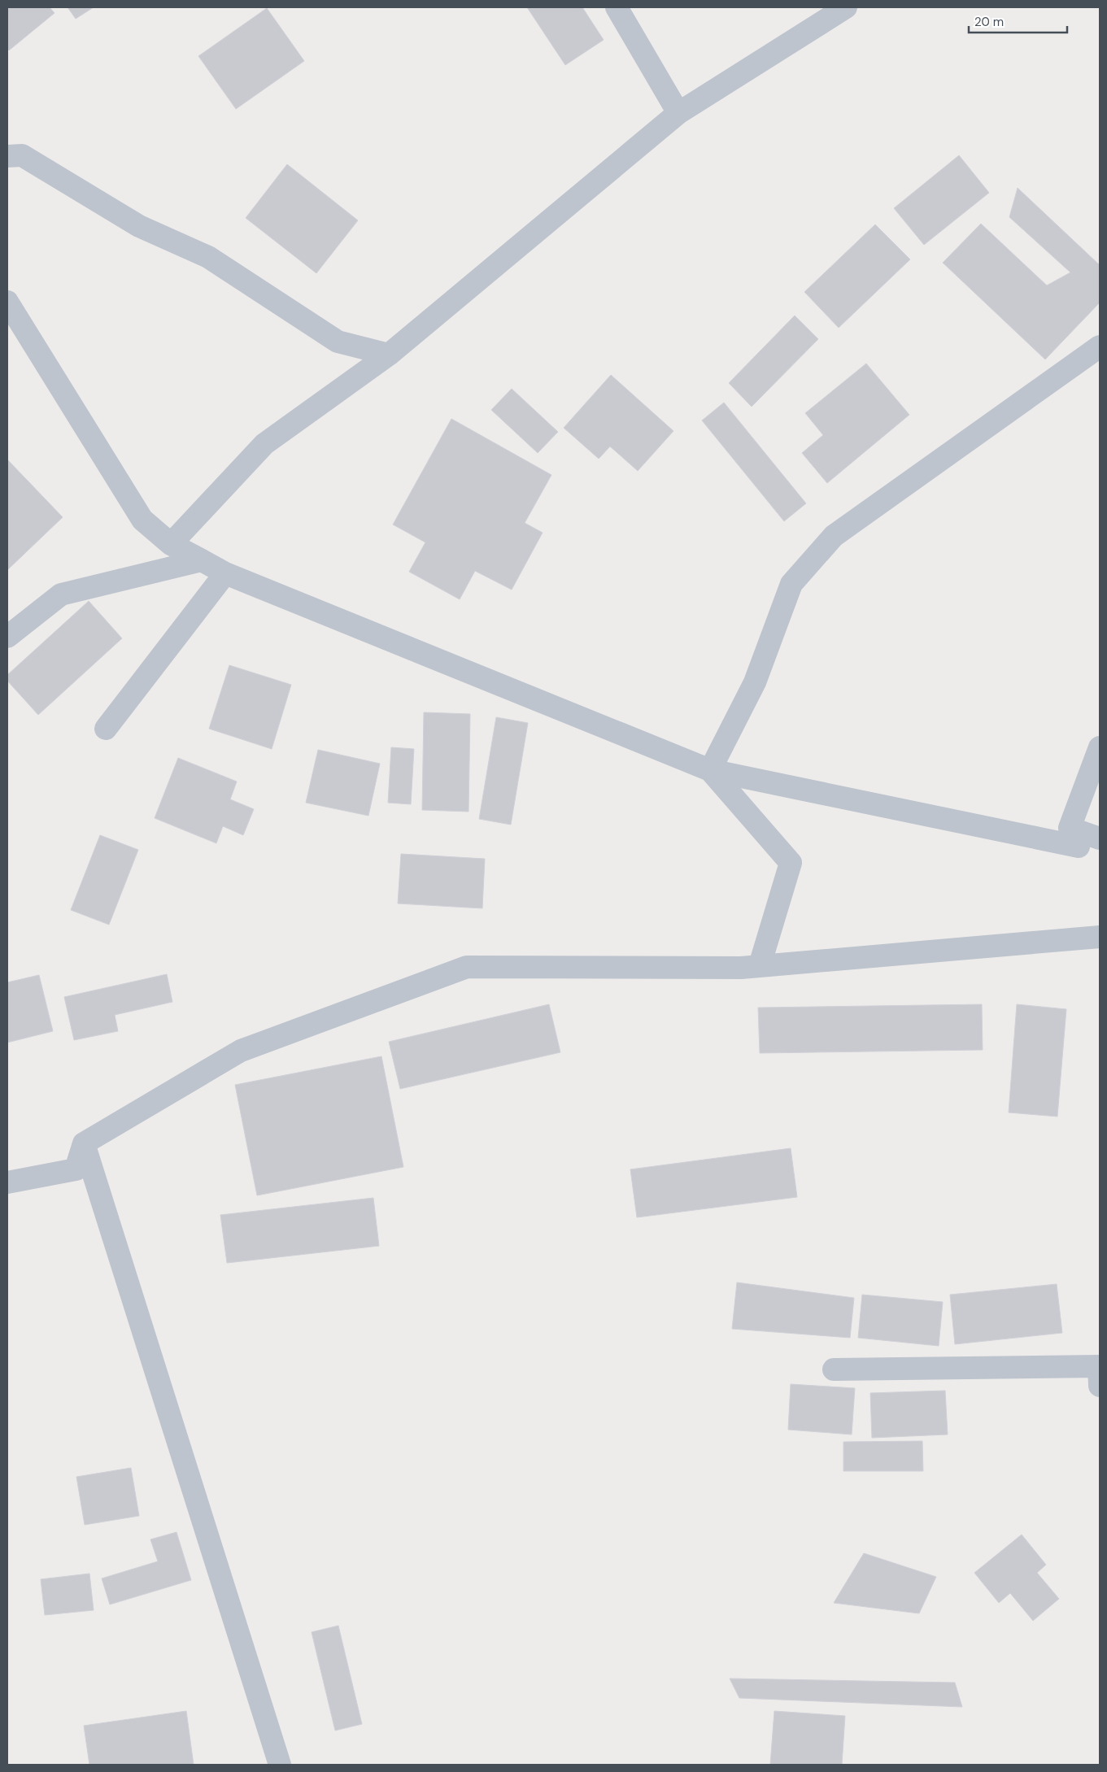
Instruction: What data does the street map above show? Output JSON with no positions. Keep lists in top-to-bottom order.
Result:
{
  "scale_bar": "20 m"
}
